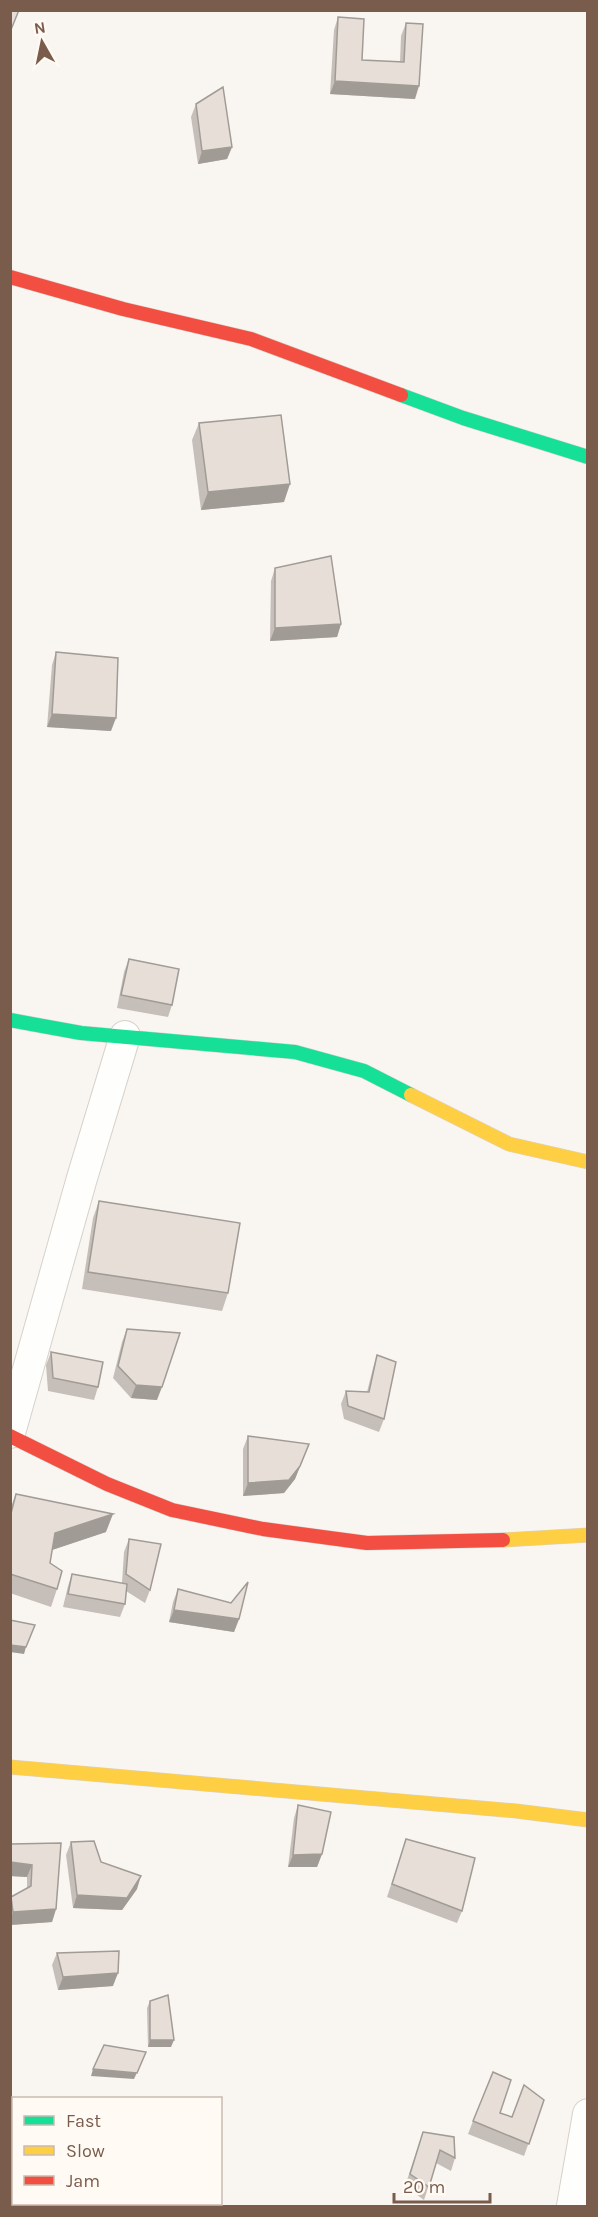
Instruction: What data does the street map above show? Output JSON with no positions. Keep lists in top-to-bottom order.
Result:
{
  "legend": ["Fast", "Slow", "Jam"],
  "scale_bar": "20 m",
  "north": "top"
}
